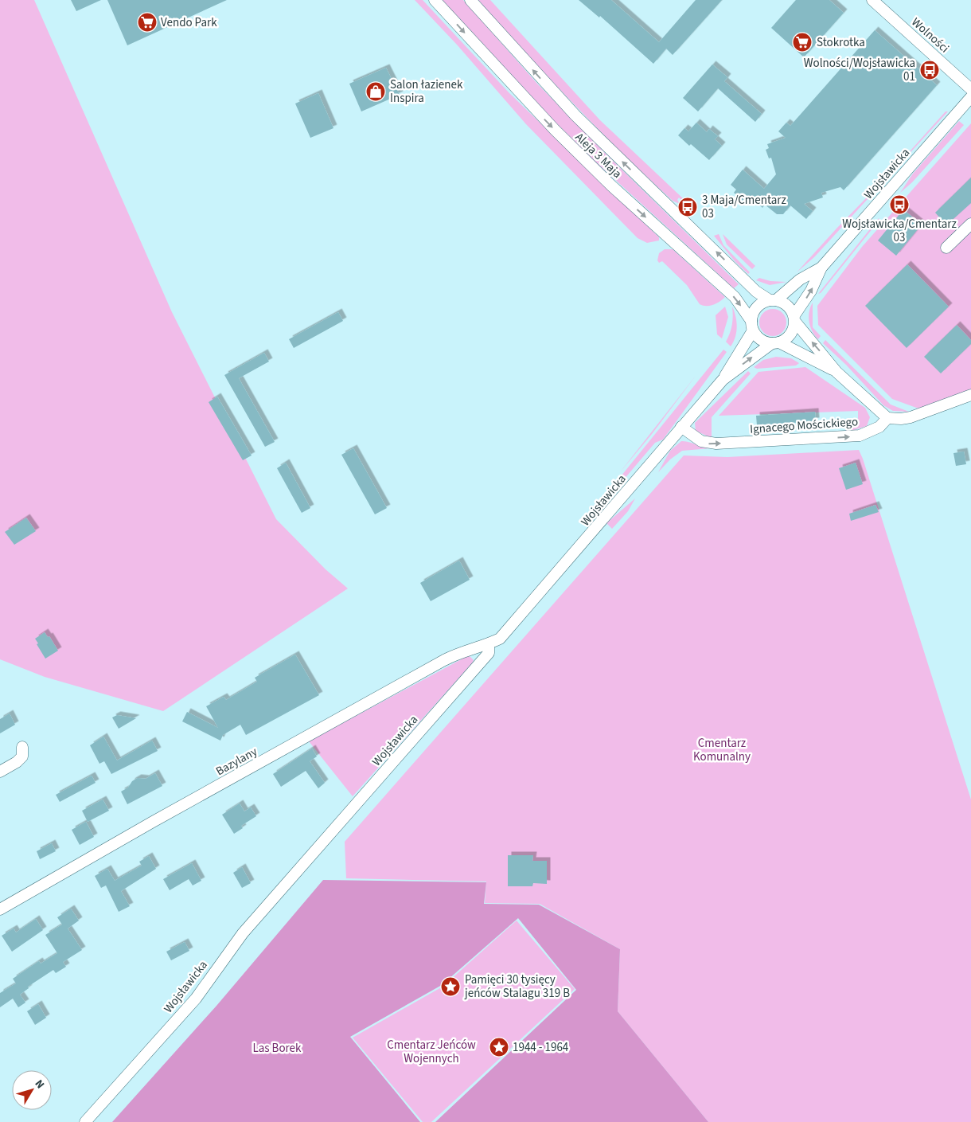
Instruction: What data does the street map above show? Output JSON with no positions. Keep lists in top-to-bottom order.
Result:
{
  "streets": {
    "street": [
      "Wolności",
      "Aleja 3 Maja",
      "Wojsławicka",
      "Ignacego Mościckiego",
      "Bazylany"
    ]
  },
  "crossings": [
    ["Aleja 3 Maja", "Wojsławicka"],
    ["Wojsławicka", "Ignacego Mościckiego"],
    ["Wojsławicka", "Bazylany"]
  ],
  "one_way": ["Ignacego Mościckiego"],
  "parks": ["Cmentarz Komunalny", "Cmentarz Jeńców Wojennych", "Las Borek"],
  "places": {
    "supermarket": ["Vendo Park", "Stokrotka"],
    "bus stop": ["Wolności/Wojsławicka 01", "Wojsławicka/Cmentarz 03", "3 Maja/Cmentarz 03"],
    "shop": ["Salon łazienek Inspira"],
    "place": ["Pamięci 30 tysięcy jeńców Stalagu 319 B", "1944 - 1964"]
  },
  "north": "top right"
}
